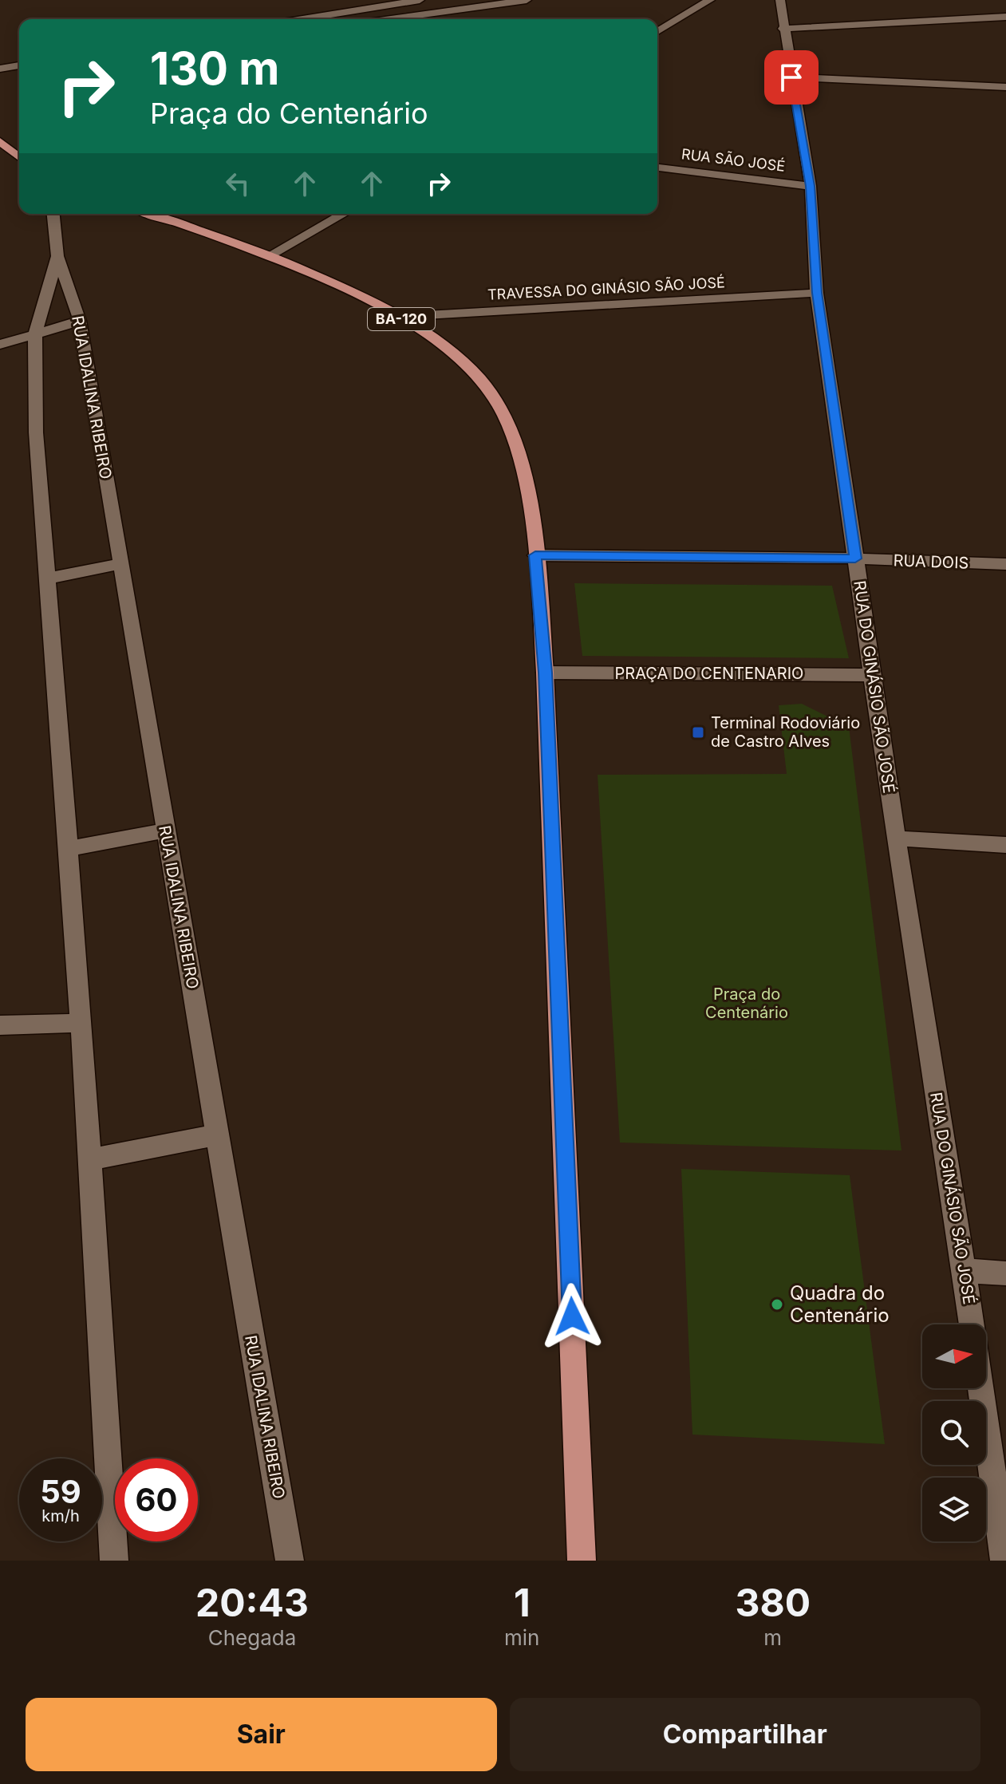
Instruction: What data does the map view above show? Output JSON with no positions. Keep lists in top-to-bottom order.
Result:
{
  "streets": {
    "main road": ["BA-120"],
    "street": [
      "RUA SÃO JOSÉ",
      "TRAVESSA DO GINÁSIO SÃO JOSÉ",
      "RUA IDALINA RIBEIRO",
      "RUA DOIS",
      "PRAÇA DO CENTENARIO",
      "RUA DO GINÁSIO SÃO JOSÉ"
    ]
  },
  "crossings": [
    ["RUA SÃO JOSÉ", "RUA DO GINÁSIO SÃO JOSÉ"],
    ["TRAVESSA DO GINÁSIO SÃO JOSÉ", "BA-120"],
    ["TRAVESSA DO GINÁSIO SÃO JOSÉ", "RUA DO GINÁSIO SÃO JOSÉ"],
    ["BA-120", "PRAÇA DO CENTENARIO"],
    ["RUA DOIS", "RUA DO GINÁSIO SÃO JOSÉ"],
    ["PRAÇA DO CENTENARIO", "RUA DO GINÁSIO SÃO JOSÉ"]
  ],
  "parks": ["Praça do Centenário"],
  "places": {
    "transit": ["Terminal Rodoviário de Castro Alves"],
    "other": ["Quadra do Centenário"]
  },
  "north": "right",
  "page": {
    "turn": ["130 m", "Praça do Centenário"],
    "speed": "59 km/h",
    "limit": "60",
    "eta": [
      "20:43",
      "Chegada",
      "1",
      "min",
      "380",
      "m"
    ],
    "buttons": ["Sair", "Compartilhar"]
  }
}
